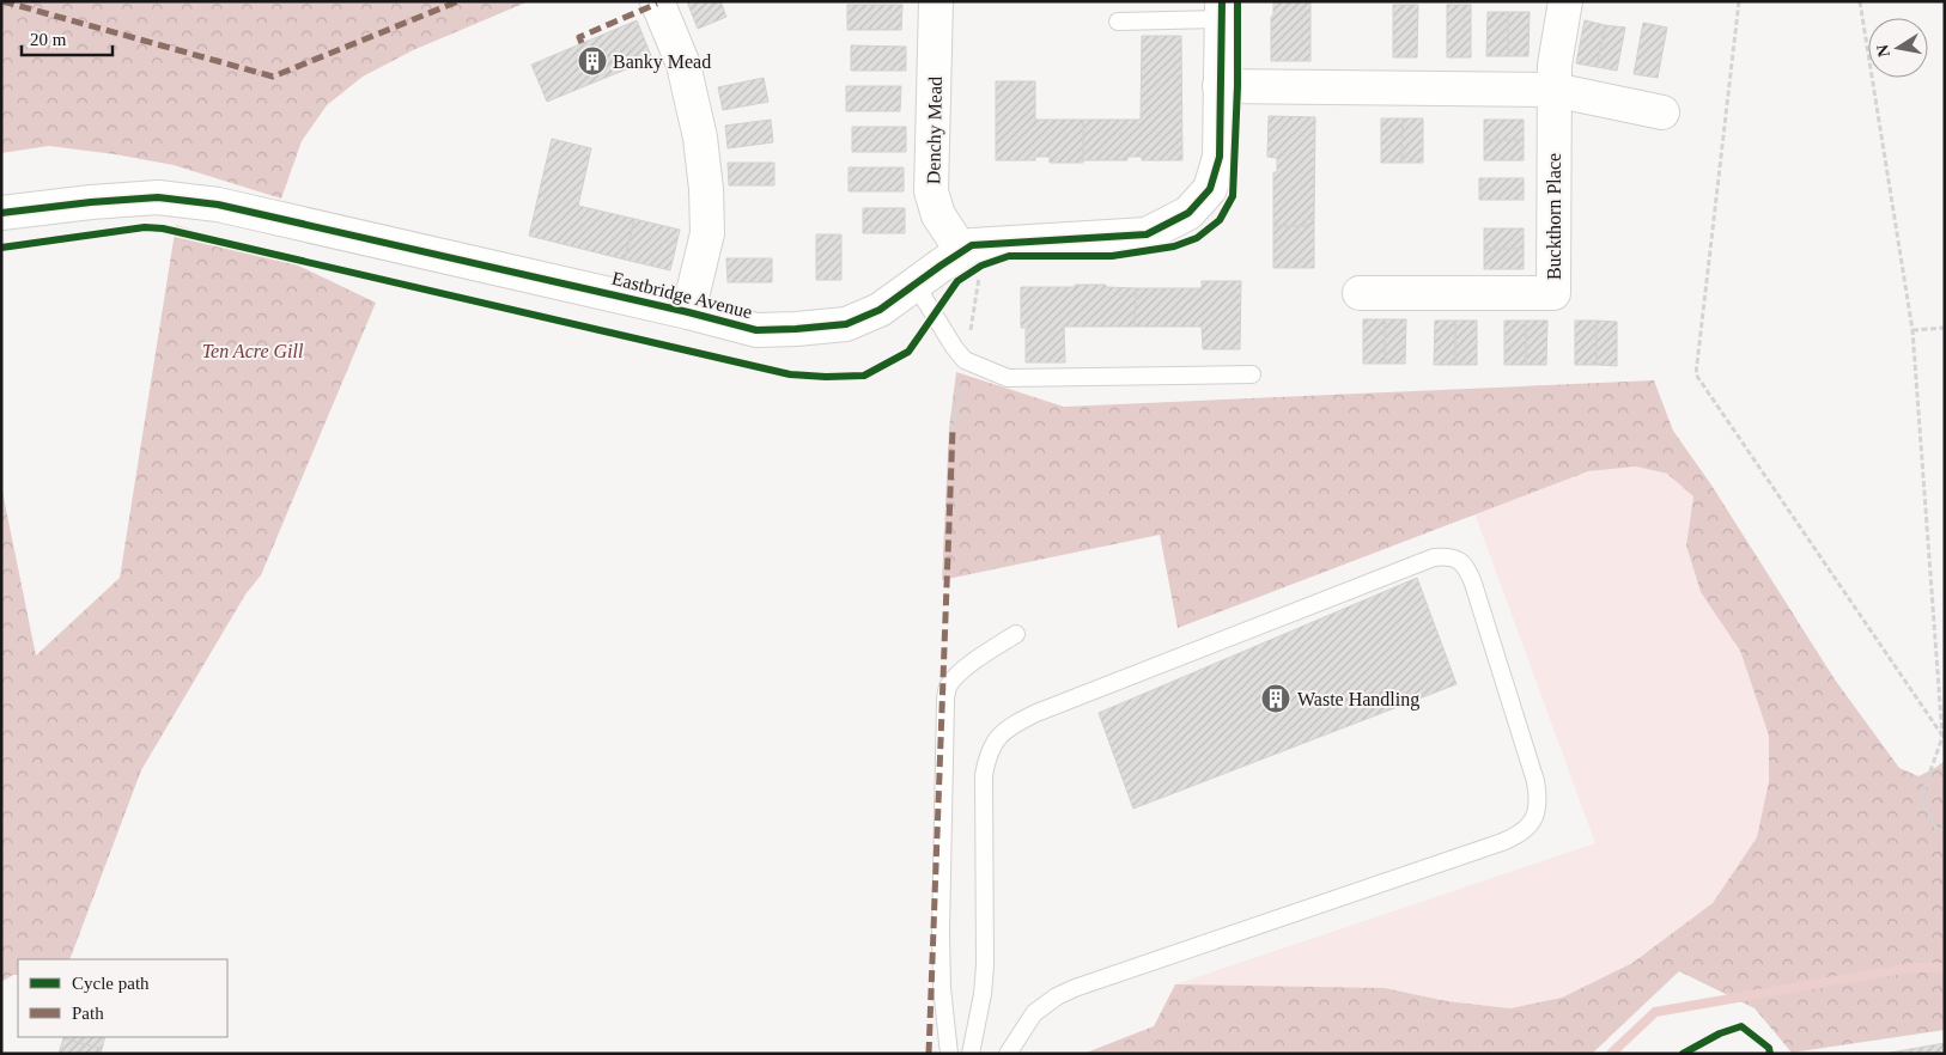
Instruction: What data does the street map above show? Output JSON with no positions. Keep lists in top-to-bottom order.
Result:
{
  "streets": {
    "street": ["Denchy Mead", "Buckthorn Place", "Eastbridge Avenue"]
  },
  "crossings": [
    ["Denchy Mead", "Eastbridge Avenue"]
  ],
  "parks": ["Ten Acre Gill"],
  "places": {
    "building": ["Banky Mead", "Waste Handling"]
  },
  "legend": ["Cycle path", "Path"],
  "scale_bar": "20 m",
  "north": "left"
}
